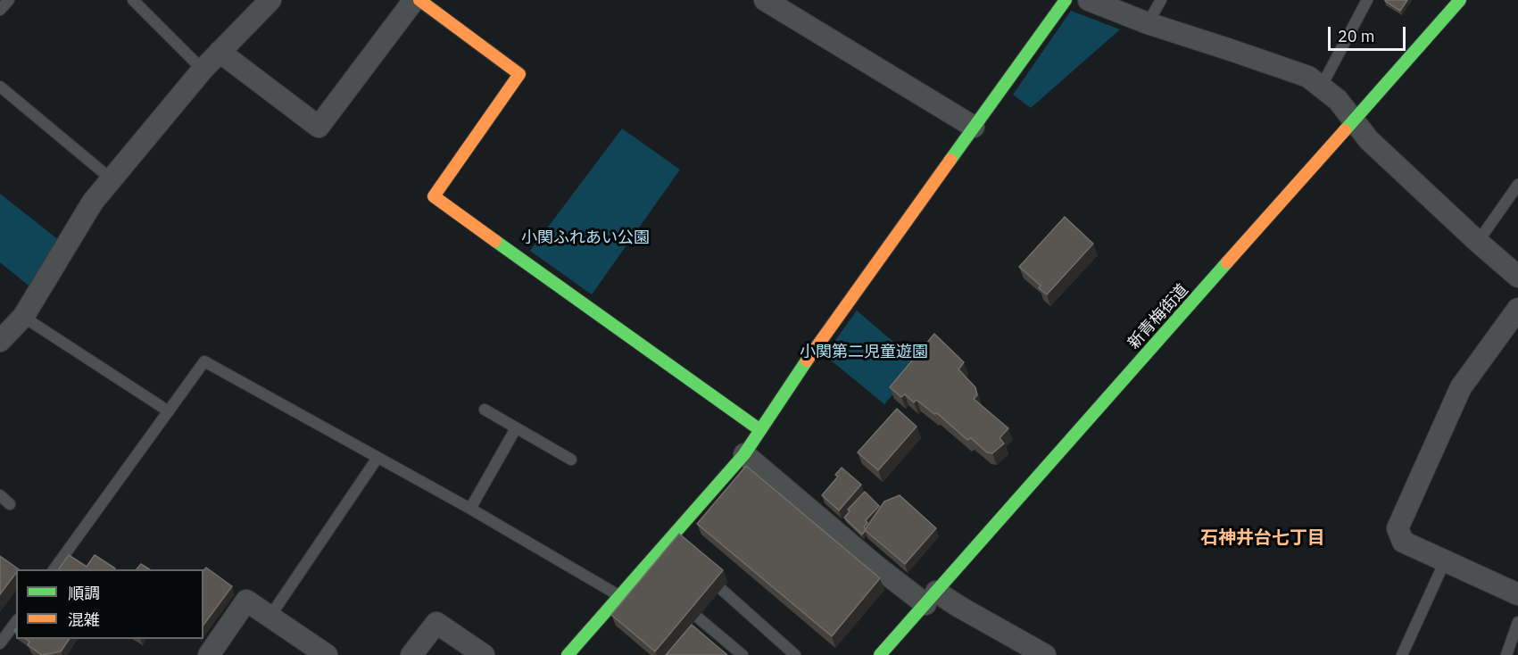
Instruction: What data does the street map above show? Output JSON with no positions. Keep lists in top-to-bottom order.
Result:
{
  "streets": {
    "street": ["新青梅街道"]
  },
  "districts": ["石神井台七丁目"],
  "parks": ["小関ふれあい公園", "小関第二児童遊園"],
  "legend": ["順調", "混雑"],
  "scale_bar": "20 m"
}
